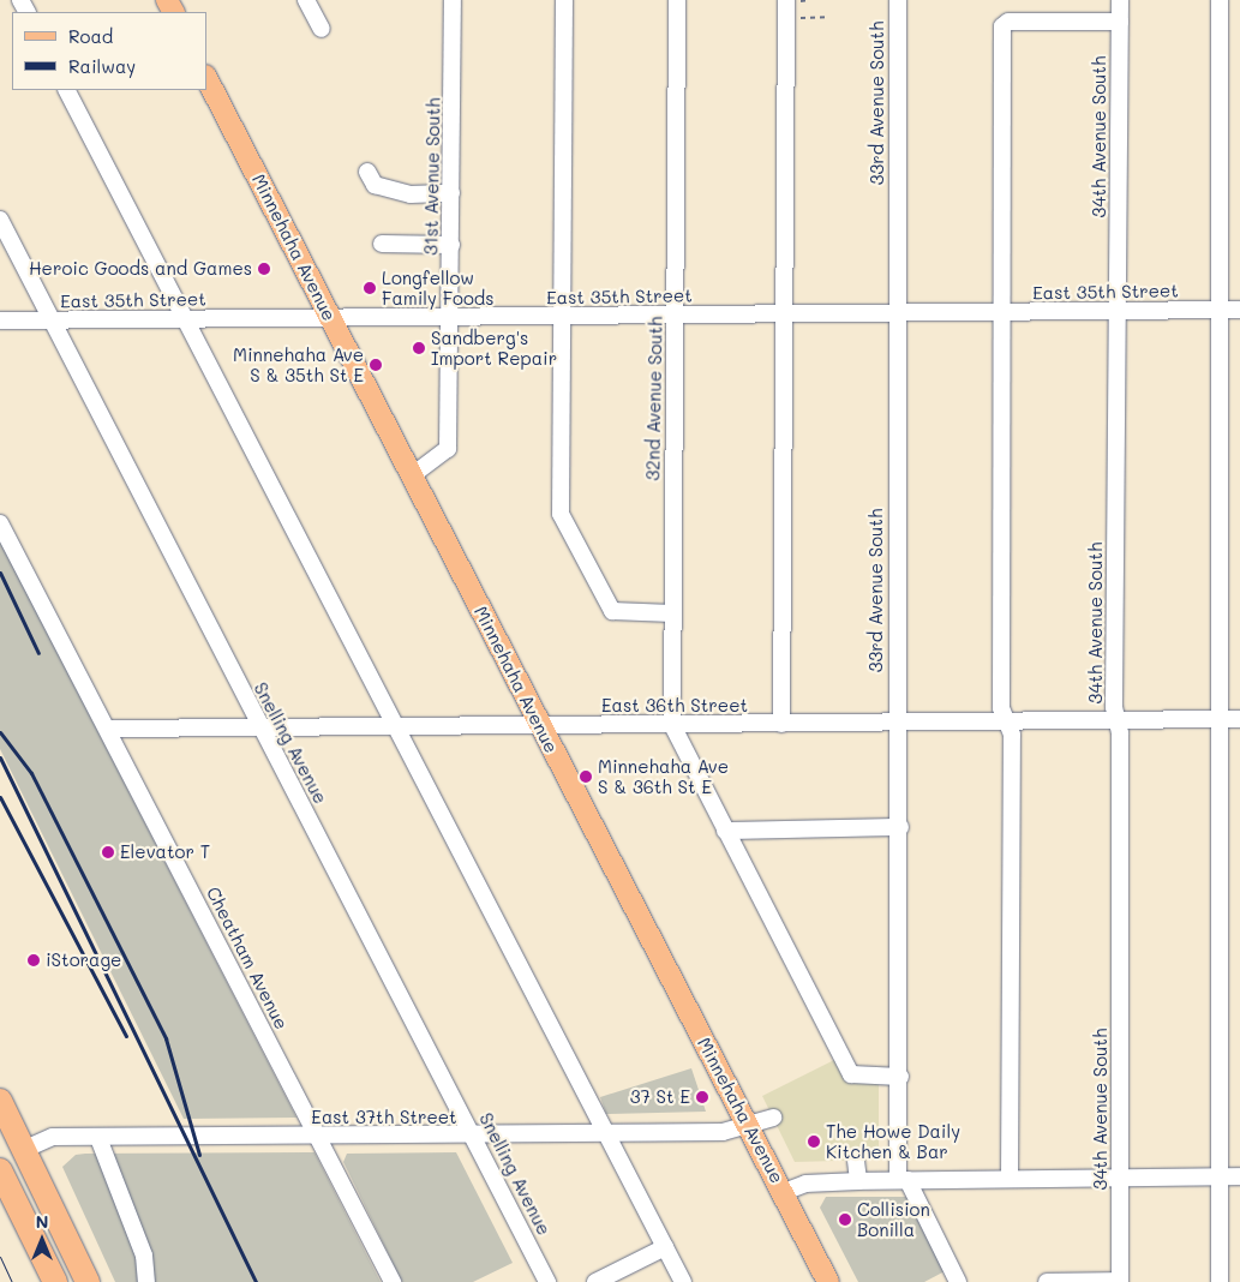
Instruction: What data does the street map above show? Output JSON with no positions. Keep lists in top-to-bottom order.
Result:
{
  "streets": {
    "main road": ["Minnehaha Avenue"],
    "street": [
      "33rd Avenue South",
      "34th Avenue South",
      "31st Avenue South",
      "East 35th Street",
      "32nd Avenue South",
      "East 36th Street",
      "Snelling Avenue",
      "Cheatham Avenue",
      "East 37th Street"
    ]
  },
  "crossings": [
    ["33rd Avenue South", "East 35th Street"],
    ["33rd Avenue South", "East 36th Street"],
    ["34th Avenue South", "East 35th Street"],
    ["34th Avenue South", "East 36th Street"],
    ["31st Avenue South", "Minnehaha Avenue"],
    ["31st Avenue South", "East 35th Street"],
    ["Minnehaha Avenue", "East 35th Street"],
    ["Minnehaha Avenue", "East 36th Street"],
    ["Minnehaha Avenue", "East 37th Street"],
    ["East 35th Street", "32nd Avenue South"],
    ["East 35th Street", "Snelling Avenue"],
    ["32nd Avenue South", "East 36th Street"],
    ["East 36th Street", "Snelling Avenue"],
    ["East 36th Street", "Cheatham Avenue"],
    ["Snelling Avenue", "East 37th Street"],
    ["Cheatham Avenue", "East 37th Street"]
  ],
  "places": [
    "Heroic Goods and Games",
    "Longfellow Family Foods",
    "Sandberg's Import Repair",
    "Minnehaha Ave S & 35th St E",
    "Minnehaha Ave S & 36th St E",
    "Elevator T",
    "iStorage",
    "37 St E",
    "The Howe Daily Kitchen & Bar",
    "Collision Bonilla"
  ],
  "legend": ["Road", "Railway"],
  "north": "top"
}
